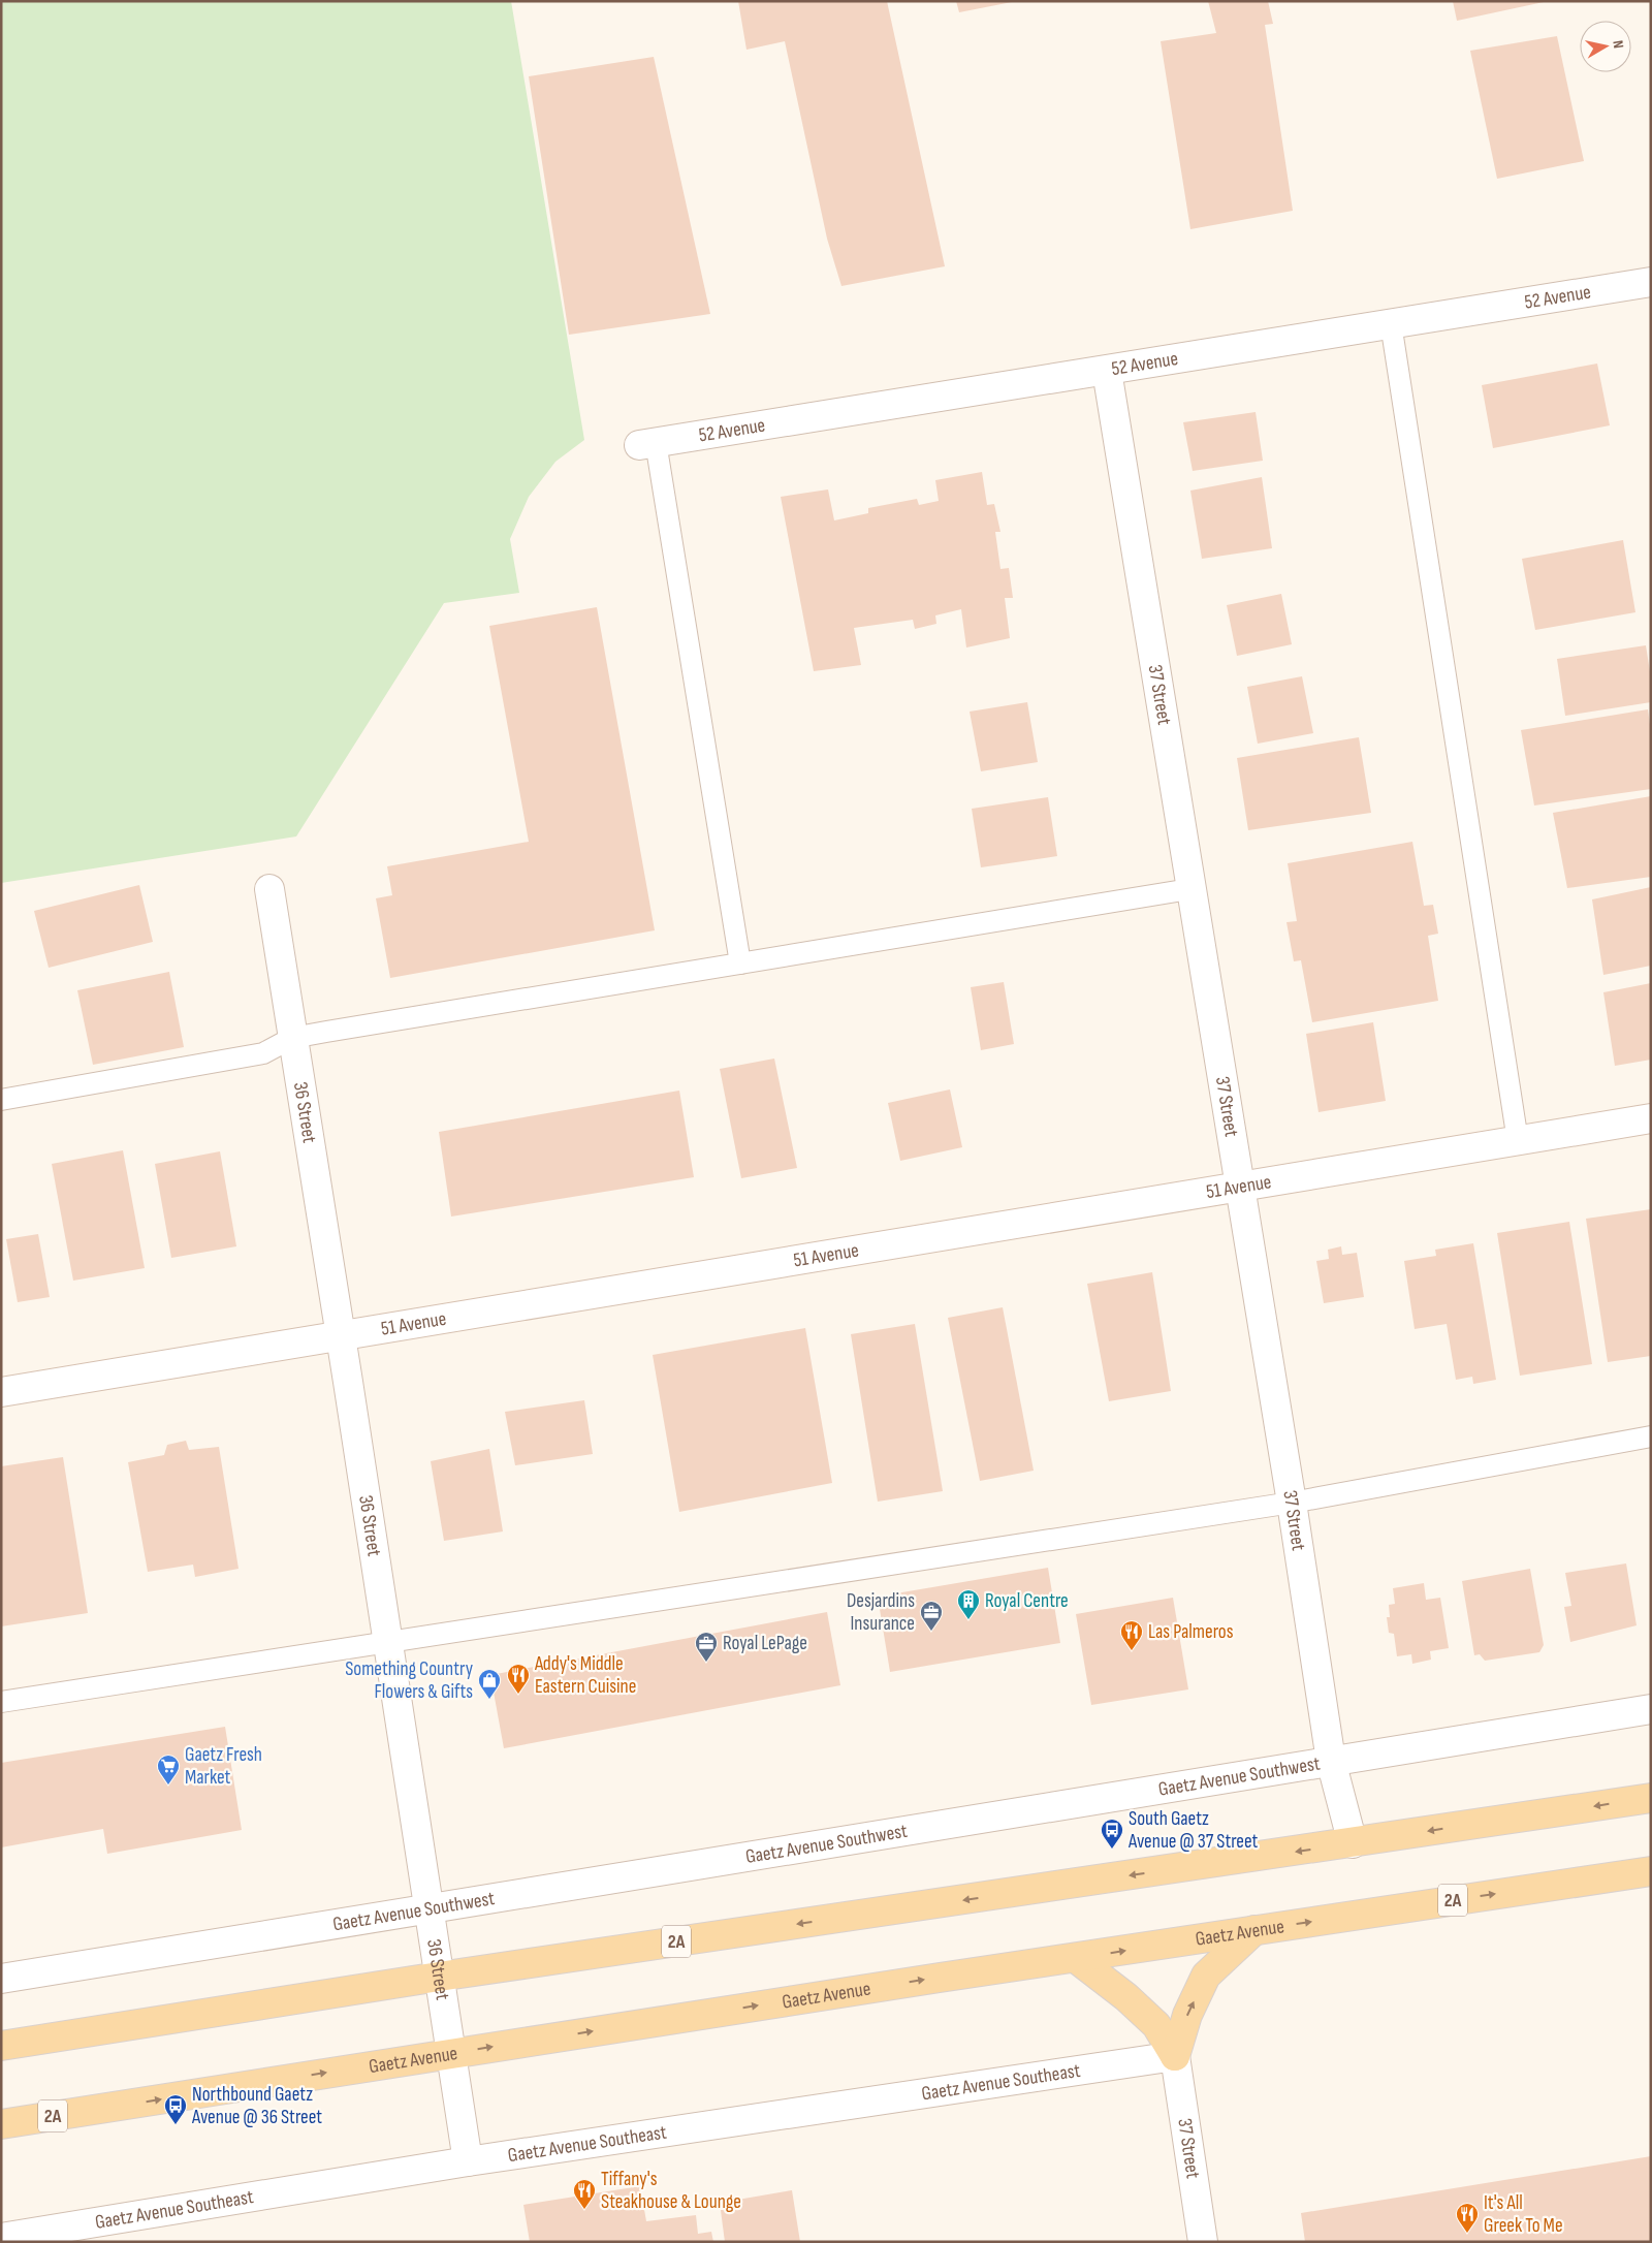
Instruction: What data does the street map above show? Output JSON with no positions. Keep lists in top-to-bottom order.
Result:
{
  "streets": {
    "main road": ["2A", "Gaetz Avenue"],
    "street": [
      "52 Avenue",
      "37 Street",
      "36 Street",
      "51 Avenue",
      "Gaetz Avenue Southwest",
      "Gaetz Avenue Southeast"
    ]
  },
  "crossings": [
    ["52 Avenue", "37 Street"],
    ["37 Street", "51 Avenue"],
    ["37 Street", "Gaetz Avenue Southwest"],
    ["37 Street", "2A"],
    ["37 Street", "Gaetz Avenue Southeast"],
    ["36 Street", "51 Avenue"],
    ["36 Street", "Gaetz Avenue Southwest"],
    ["36 Street", "2A"],
    ["36 Street", "Gaetz Avenue"],
    ["36 Street", "Gaetz Avenue Southeast"]
  ],
  "places": {
    "building": ["Royal Centre"],
    "office": ["Desjardins Insurance", "Royal LePage"],
    "restaurant": [
      "Las Palmeros",
      "Addy's Middle Eastern Cuisine",
      "Tiffany's Steakhouse & Lounge",
      "It's All Greek To Me"
    ],
    "shop": ["Something Country Flowers & Gifts"],
    "supermarket": ["Gaetz Fresh Market"],
    "bus stop": ["South Gaetz Avenue @ 37 Street", "Northbound Gaetz Avenue @ 36 Street"]
  },
  "north": "right"
}
